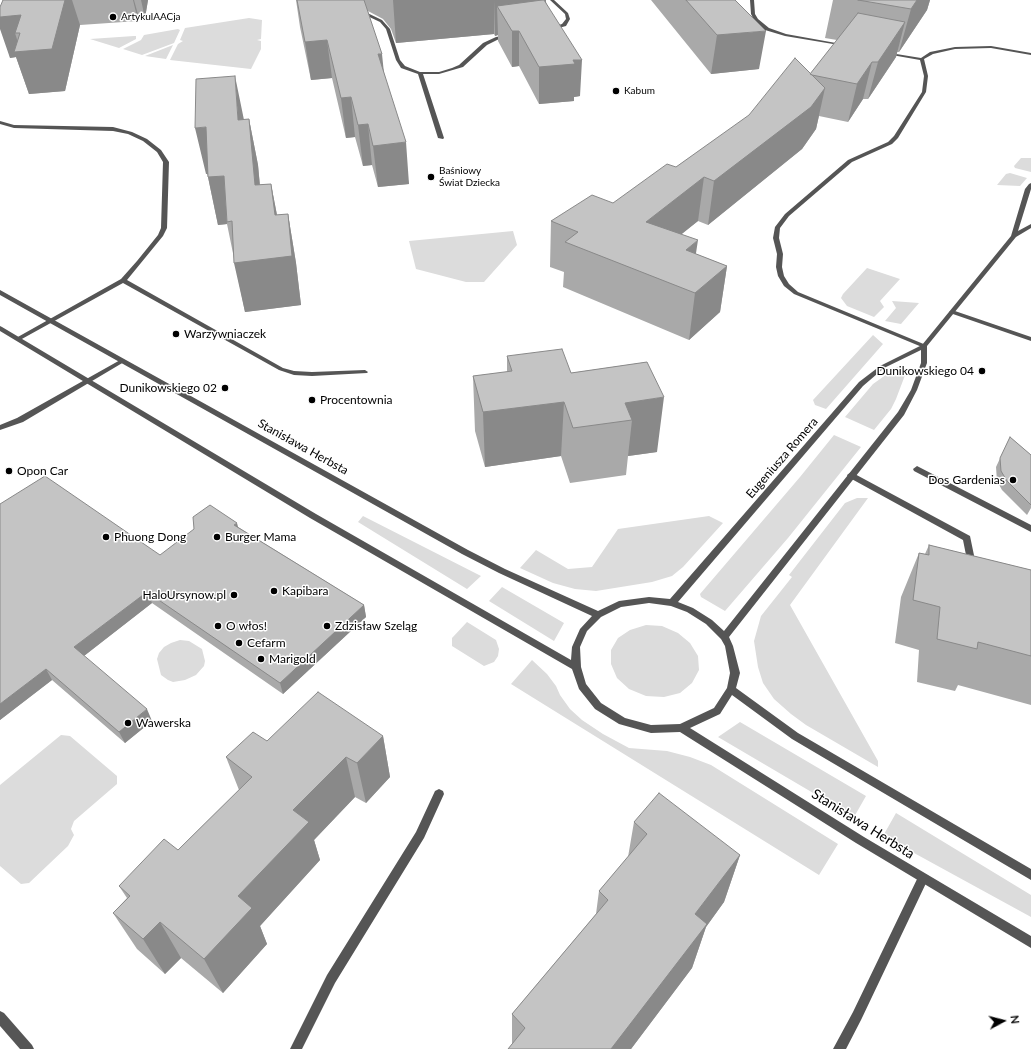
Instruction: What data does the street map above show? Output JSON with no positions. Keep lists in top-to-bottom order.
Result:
{
  "streets": {
    "street": ["Stanisława Herbsta", "Eugeniusza Romera"]
  },
  "places": [
    "ArtykulAACja",
    "Kabum",
    "Baśniowy Świat Dziecka",
    "Warzywniaczek",
    "Dunikowskiego 04",
    "Dunikowskiego 02",
    "Procentownia",
    "Opon Car",
    "Dos Gardenias",
    "Phuong Dong",
    "Burger Mama",
    "Kapibara",
    "HaloUrsynow.pl",
    "O włos!",
    "Zdzisław Szeląg",
    "Cefarm",
    "Marigold",
    "Wawerska"
  ],
  "north": "right"
}
